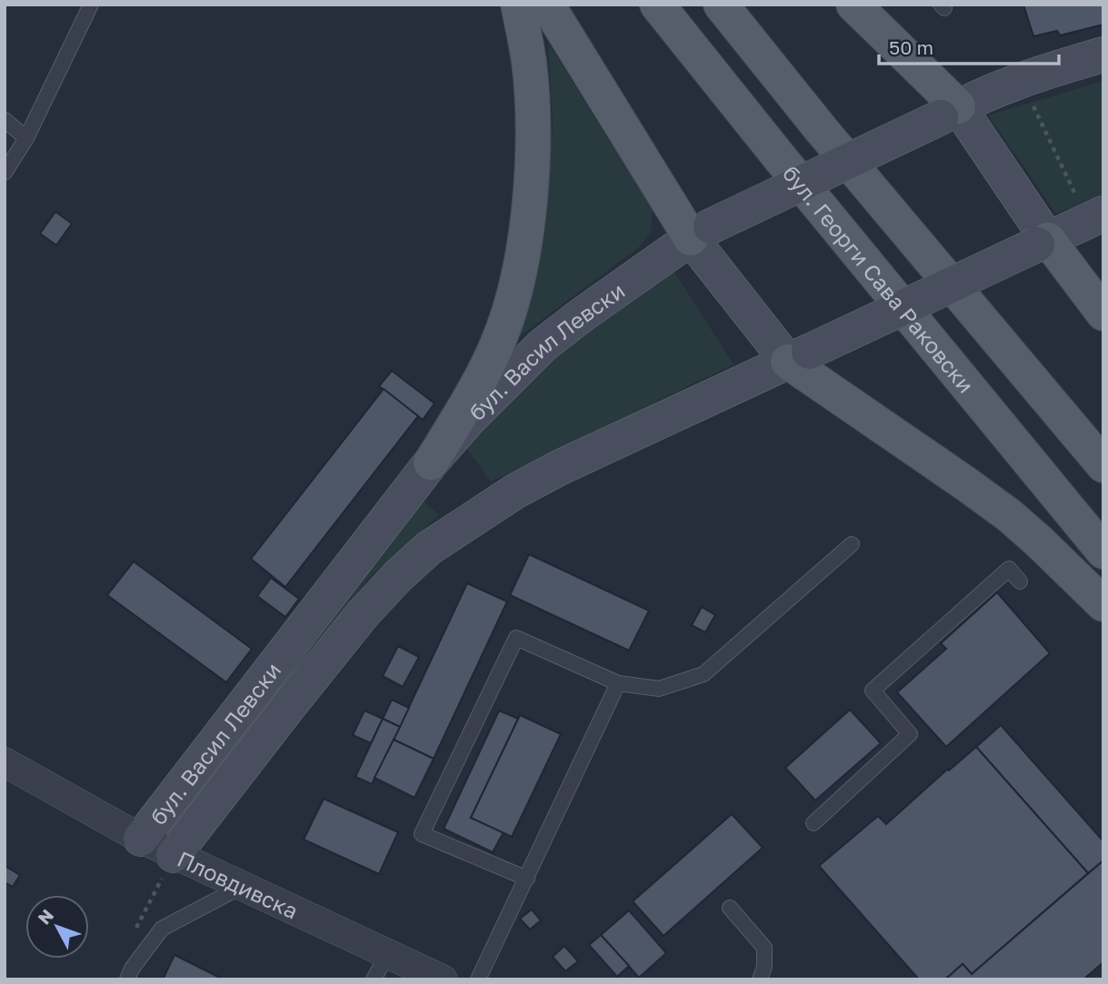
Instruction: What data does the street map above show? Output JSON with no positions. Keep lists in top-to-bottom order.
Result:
{
  "streets": {
    "main road": ["бул. Георги Сава Раковски", "бул. Васил Левски"],
    "street": ["Пловдивска"]
  },
  "crossings": [
    ["бул. Васил Левски", "Пловдивска"]
  ],
  "scale_bar": "50 m",
  "north": "top left"
}
